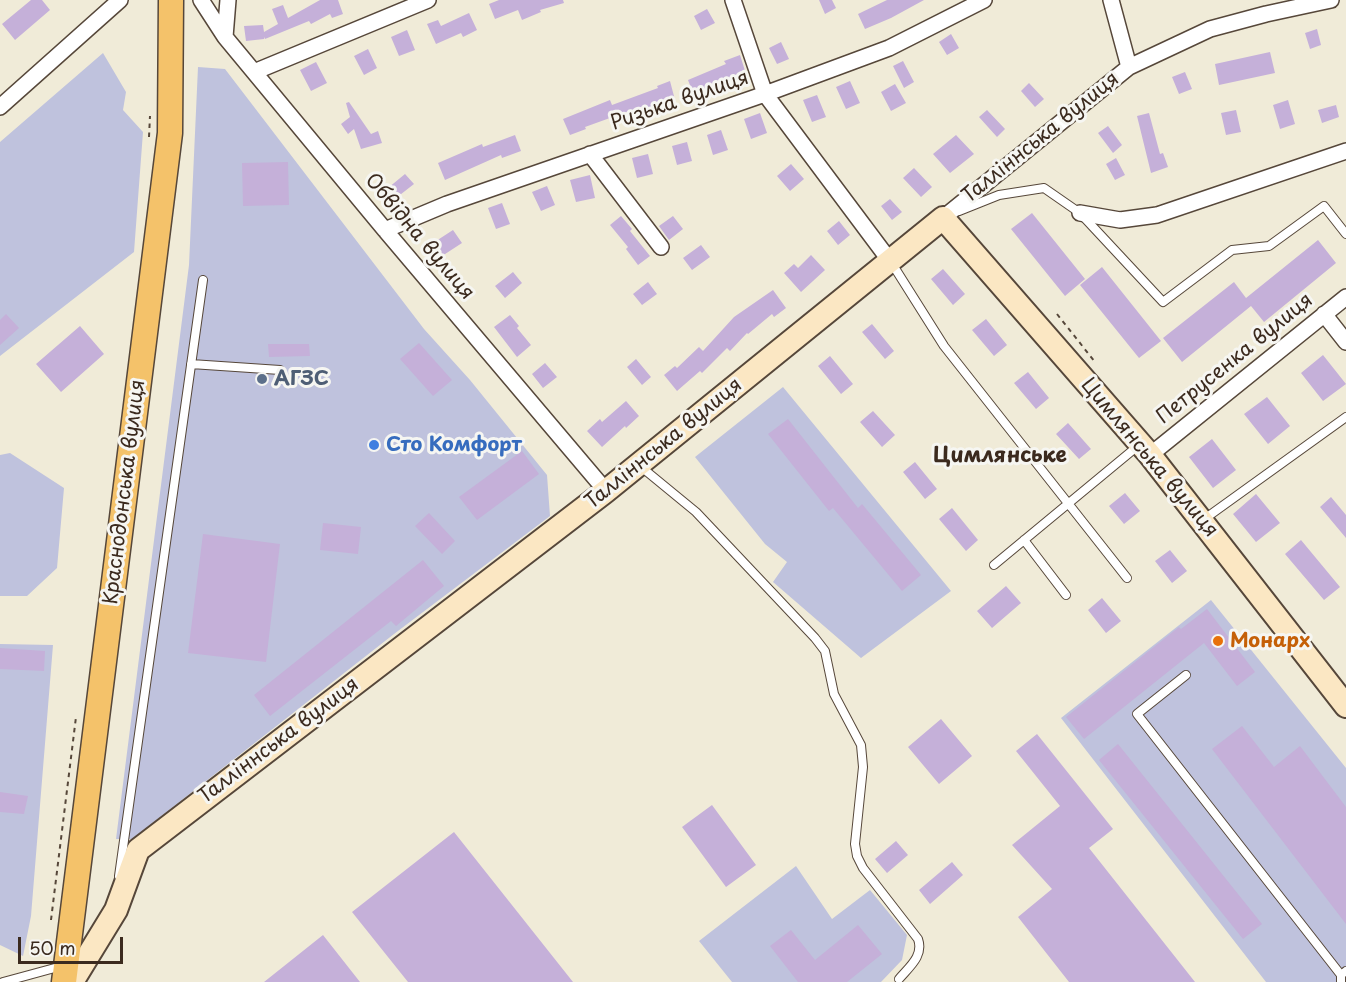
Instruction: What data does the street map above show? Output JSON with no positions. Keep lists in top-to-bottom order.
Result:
{
  "streets": {
    "main road": ["Краснодонська вулиця"],
    "street": [
      "Ризька вулиця",
      "Талліннська вулиця",
      "Обвідна вулиця",
      "Петрусенка вулиця",
      "Цимлянська вулиця"
    ]
  },
  "crossings": [
    ["Ризька вулиця", "Обвідна вулиця"],
    ["Талліннська вулиця", "Обвідна вулиця"],
    ["Талліннська вулиця", "Цимлянська вулиця"],
    ["Талліннська вулиця", "Краснодонська вулиця"],
    ["Петрусенка вулиця", "Цимлянська вулиця"]
  ],
  "districts": ["Цимлянське"],
  "places": ["АГЗС", "Сто Комфорт", "Монарх"],
  "scale_bar": "50 m"
}
